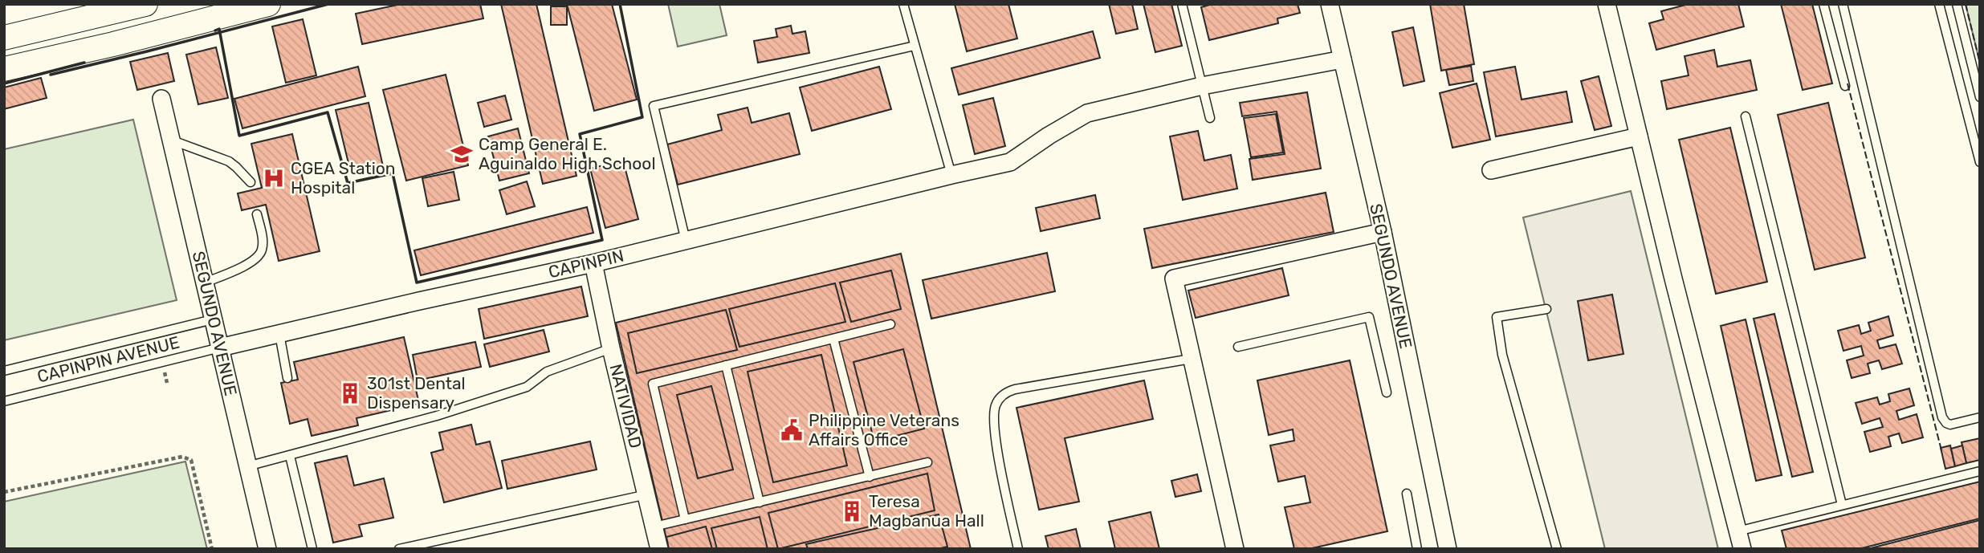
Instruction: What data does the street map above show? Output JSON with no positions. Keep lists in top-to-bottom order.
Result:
{
  "streets": {
    "street": ["CAPINPIN", "SEGUNDO AVENUE", "NATIVIDAD"],
    "lane": ["CAPINPIN AVENUE"]
  },
  "crossings": [
    ["CAPINPIN", "SEGUNDO AVENUE"],
    ["CAPINPIN", "CAPINPIN AVENUE"],
    ["CAPINPIN", "NATIVIDAD"],
    ["SEGUNDO AVENUE", "CAPINPIN AVENUE"]
  ],
  "places": {
    "school or university": ["Camp General E. Aguinaldo High School"],
    "hospital": ["CGEA Station Hospital"],
    "building": ["301st Dental Dispensary", "Teresa Magbanua Hall"],
    "public building": ["Philippine Veterans Affairs Office"]
  }
}
